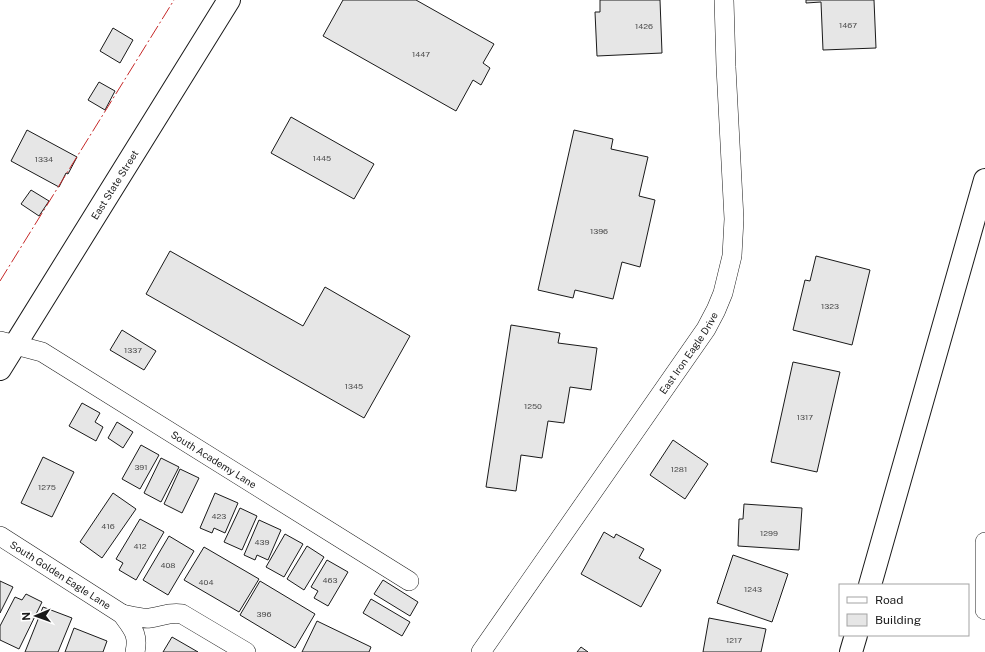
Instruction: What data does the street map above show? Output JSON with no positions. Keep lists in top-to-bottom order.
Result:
{
  "streets": {
    "main road": ["East State Street"],
    "street": ["East Iron Eagle Drive", "South Academy Lane", "South Golden Eagle Lane"]
  },
  "crossings": [
    ["East State Street", "South Academy Lane"]
  ],
  "house_numbers": [
    "1467",
    "1426",
    "1447",
    "1445",
    "1334",
    "1396",
    "1323",
    "1337",
    "1345",
    "1250",
    "1317",
    "391",
    "1281",
    "1275",
    "423",
    "416",
    "1299",
    "439",
    "412",
    "408",
    "463",
    "404",
    "1243",
    "396",
    "1217"
  ],
  "legend": ["Road", "Building"],
  "north": "left"
}
